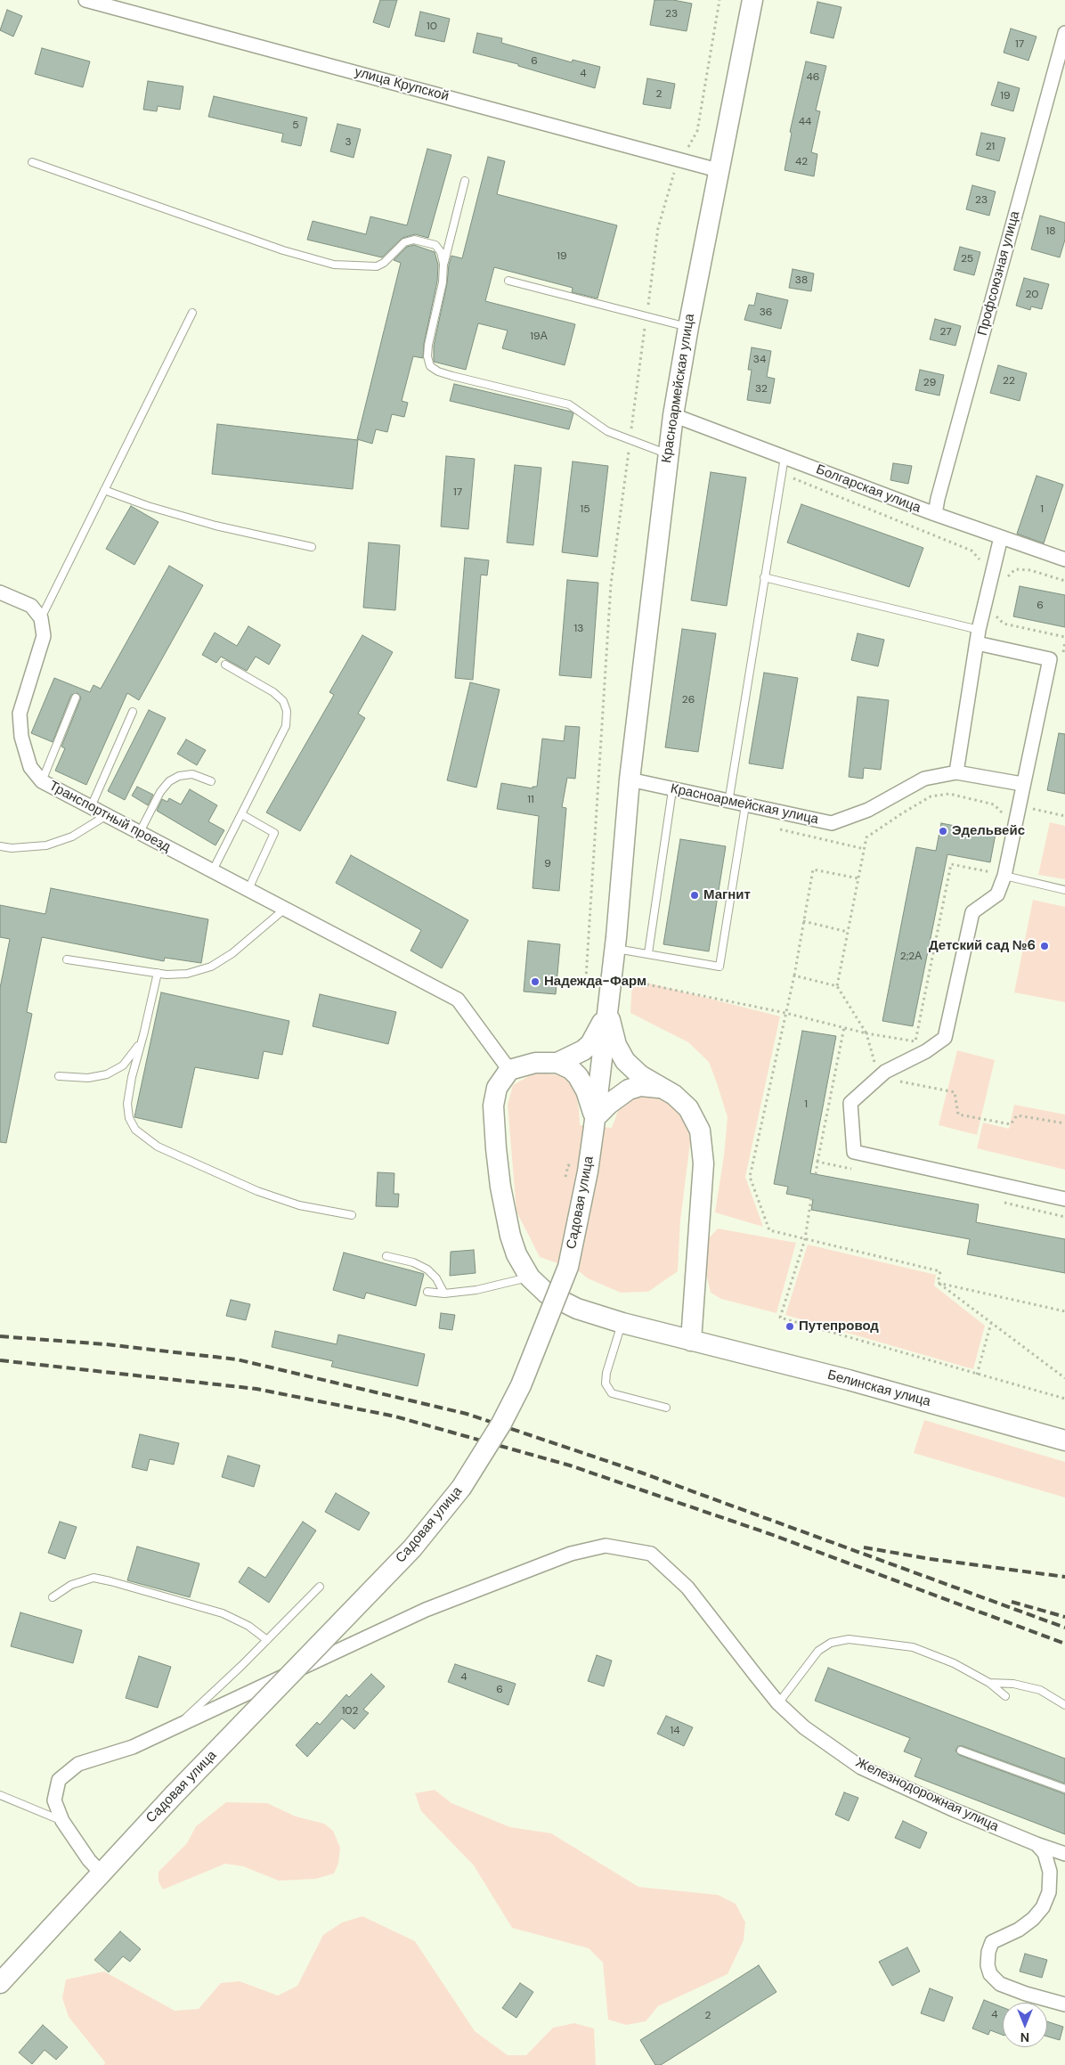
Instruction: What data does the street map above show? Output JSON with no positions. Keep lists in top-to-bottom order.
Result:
{
  "streets": {
    "main road": ["Красноармейская улица", "Садовая улица", "Белинская улица"],
    "street": [
      "улица Крупской",
      "Профсоюзная улица",
      "Болгарская улица",
      "Транспортный проезд",
      "Железнодорожная улица"
    ]
  },
  "crossings": [
    ["улица Крупской", "Красноармейская улица"],
    ["Профсоюзная улица", "Болгарская улица"],
    ["Красноармейская улица", "Болгарская улица"],
    ["Красноармейская улица", "Садовая улица"],
    ["Транспортный проезд", "Белинская улица"],
    ["Садовая улица", "Железнодорожная улица"]
  ],
  "places": [
    "Эдельвейс",
    "Магнит",
    "Детский сад №6",
    "Надежда-Фарм",
    "Путепровод"
  ],
  "house_numbers": [
    "23",
    "10",
    "17",
    "6",
    "4",
    "46",
    "2",
    "19",
    "44",
    "5",
    "3",
    "21",
    "42",
    "23",
    "18",
    "19",
    "25",
    "38",
    "20",
    "36",
    "27",
    "19А",
    "34",
    "22",
    "29",
    "32",
    "17",
    "15",
    "1",
    "6",
    "13",
    "26",
    "11",
    "9",
    "2;2А",
    "1",
    "4",
    "6",
    "102",
    "14",
    "4",
    "2"
  ],
  "north": "bottom"
}
